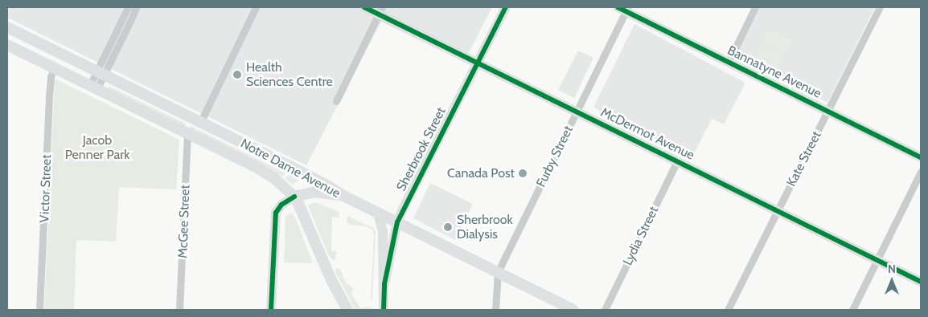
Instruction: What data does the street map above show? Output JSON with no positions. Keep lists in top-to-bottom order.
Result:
{
  "streets": {
    "main road": ["Notre Dame Avenue"],
    "street": [
      "Bannatyne Avenue",
      "McDermot Avenue",
      "Sherbrook Street",
      "Furby Street",
      "Kate Street",
      "Victor Street",
      "McGee Street",
      "Lydia Street"
    ]
  },
  "crossings": [
    ["Bannatyne Avenue", "Furby Street"],
    ["Bannatyne Avenue", "Kate Street"],
    ["McDermot Avenue", "Sherbrook Street"],
    ["McDermot Avenue", "Furby Street"],
    ["McDermot Avenue", "Kate Street"],
    ["McDermot Avenue", "Lydia Street"],
    ["Sherbrook Street", "Notre Dame Avenue"],
    ["Furby Street", "Notre Dame Avenue"],
    ["Notre Dame Avenue", "Victor Street"],
    ["Notre Dame Avenue", "McGee Street"]
  ],
  "parks": ["Jacob Penner Park"],
  "places": ["Health Sciences Centre", "Canada Post", "Sherbrook Dialysis"],
  "north": "top"
}
